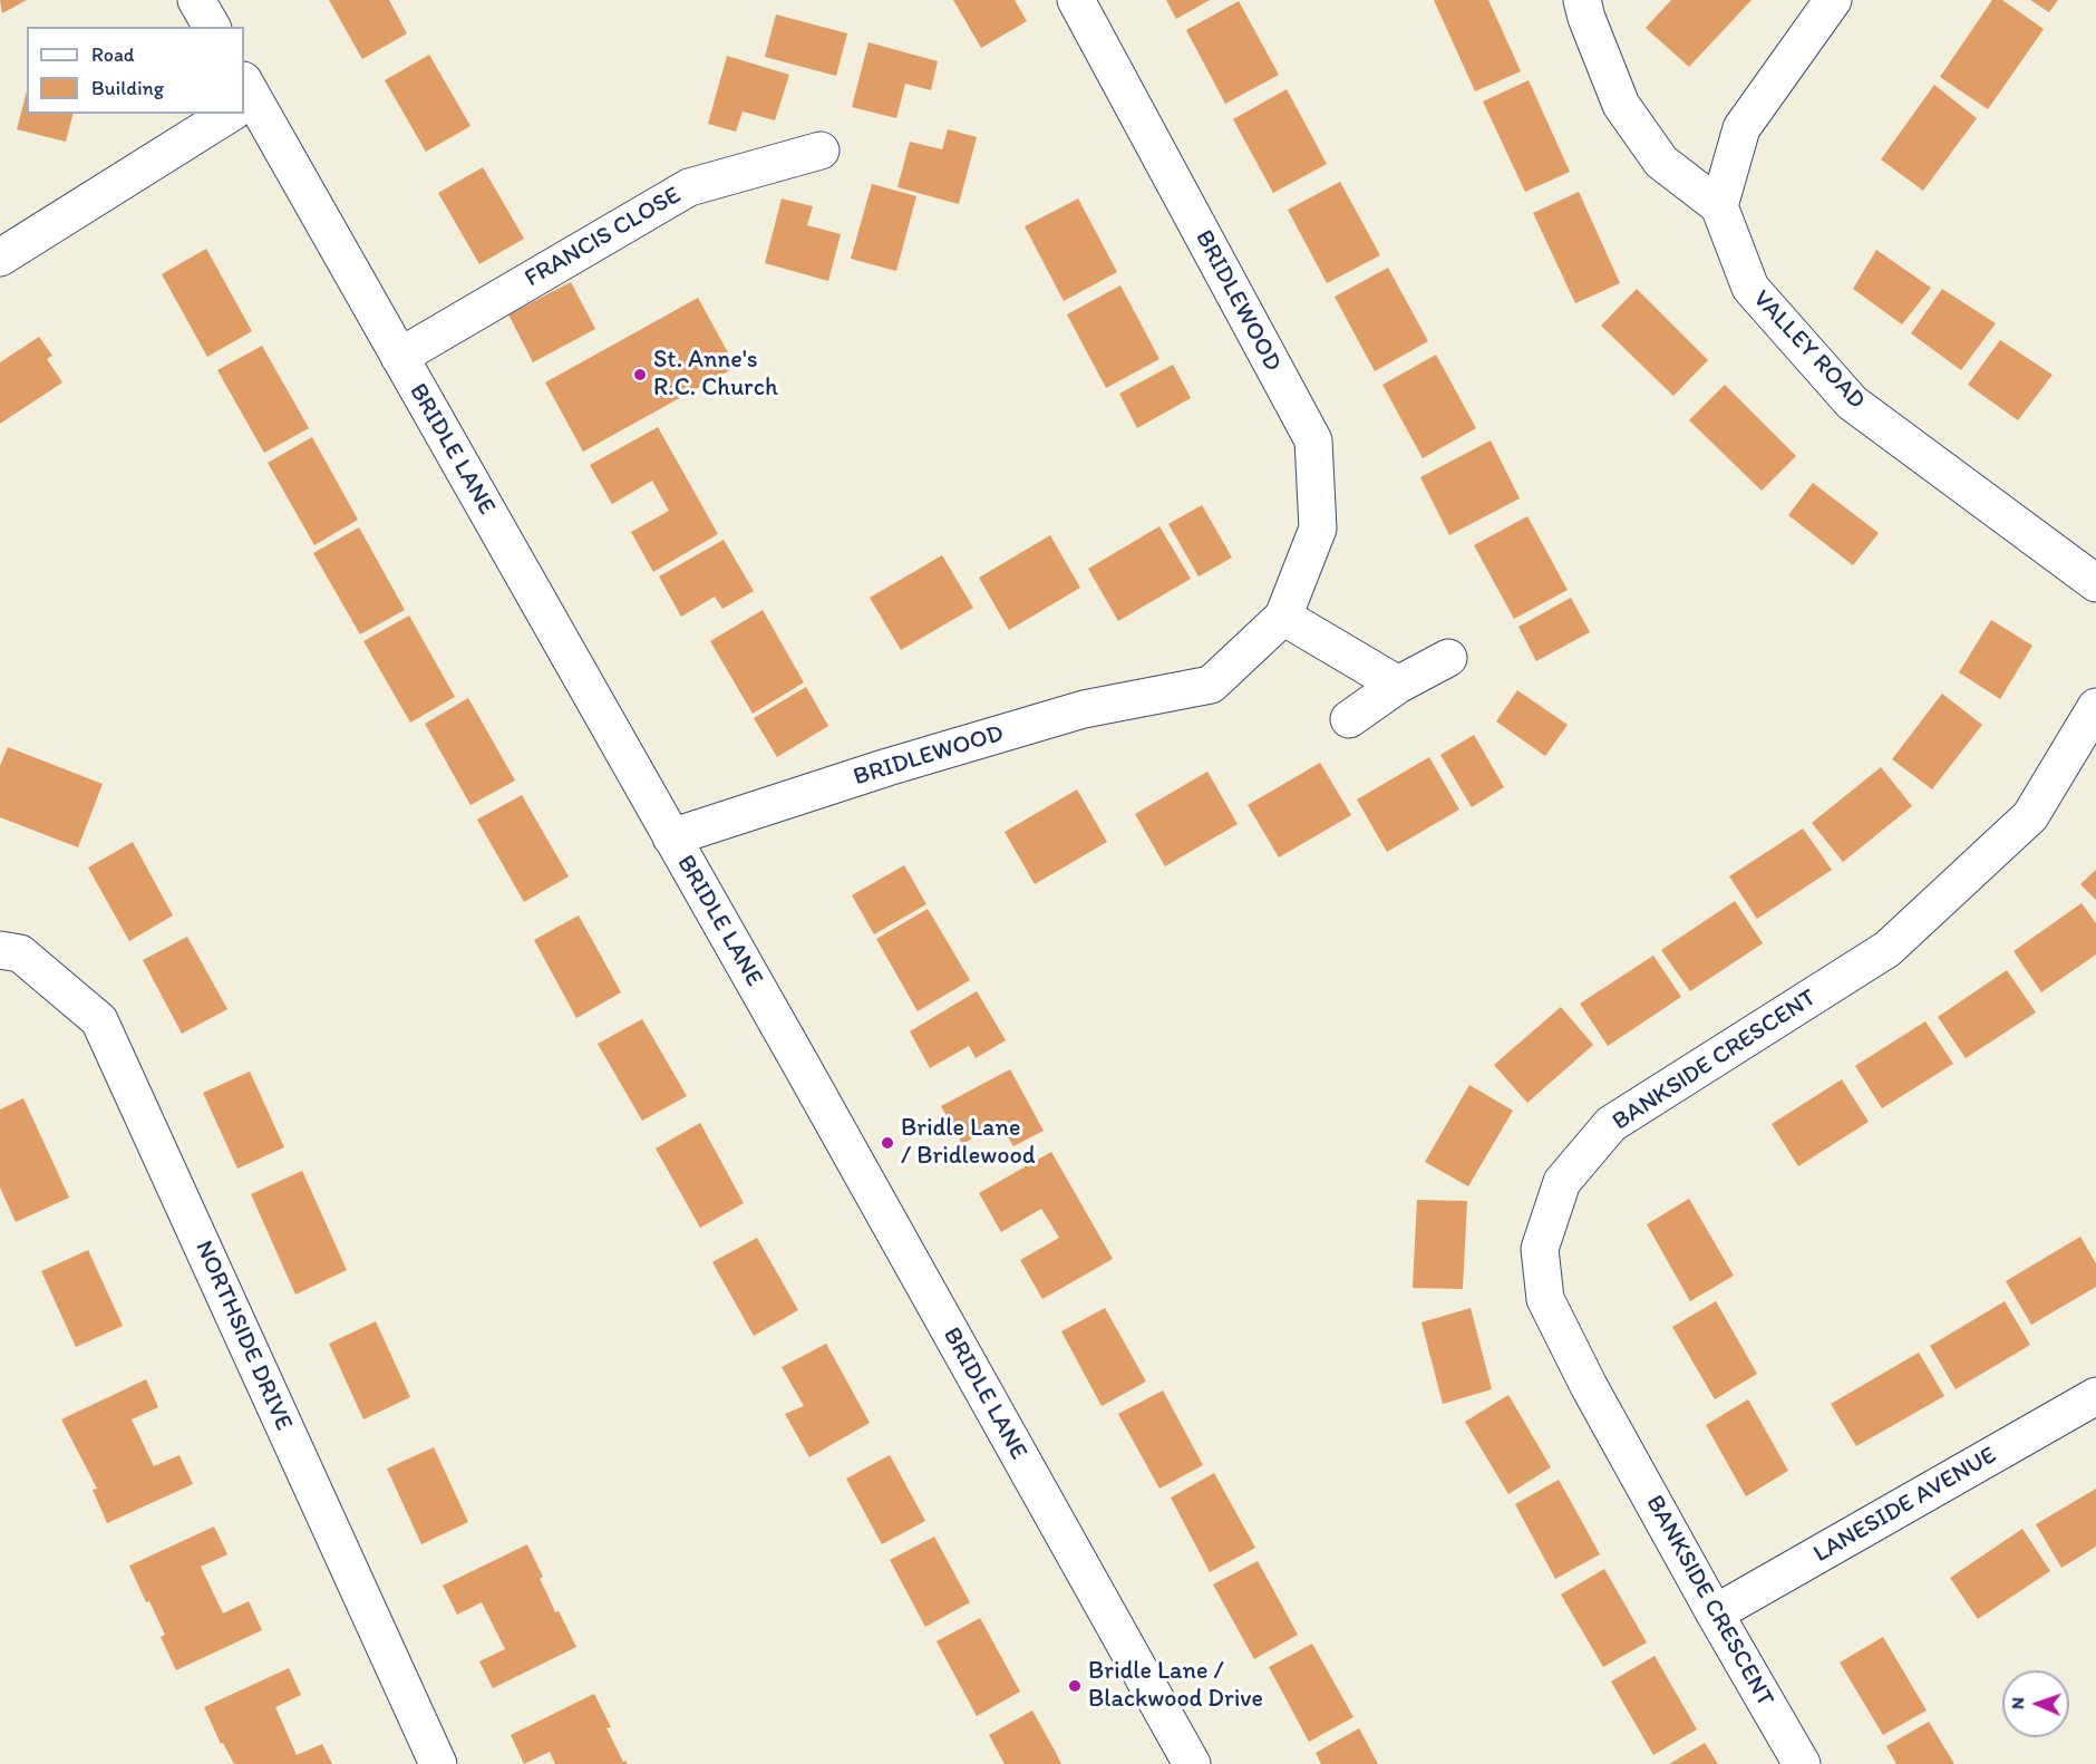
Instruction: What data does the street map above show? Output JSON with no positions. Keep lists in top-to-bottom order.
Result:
{
  "streets": {
    "street": [
      "FRANCIS CLOSE",
      "BRIDLEWOOD",
      "VALLEY ROAD",
      "BRIDLE LANE",
      "BANKSIDE CRESCENT",
      "NORTHSIDE DRIVE",
      "LANESIDE AVENUE"
    ]
  },
  "crossings": [
    ["FRANCIS CLOSE", "BRIDLE LANE"],
    ["BRIDLEWOOD", "BRIDLE LANE"],
    ["BANKSIDE CRESCENT", "LANESIDE AVENUE"]
  ],
  "places": ["St. Anne's R.C. Church", "Bridle Lane / Bridlewood", "Bridle Lane / Blackwood Drive"],
  "legend": ["Road", "Building"],
  "north": "left"
}
